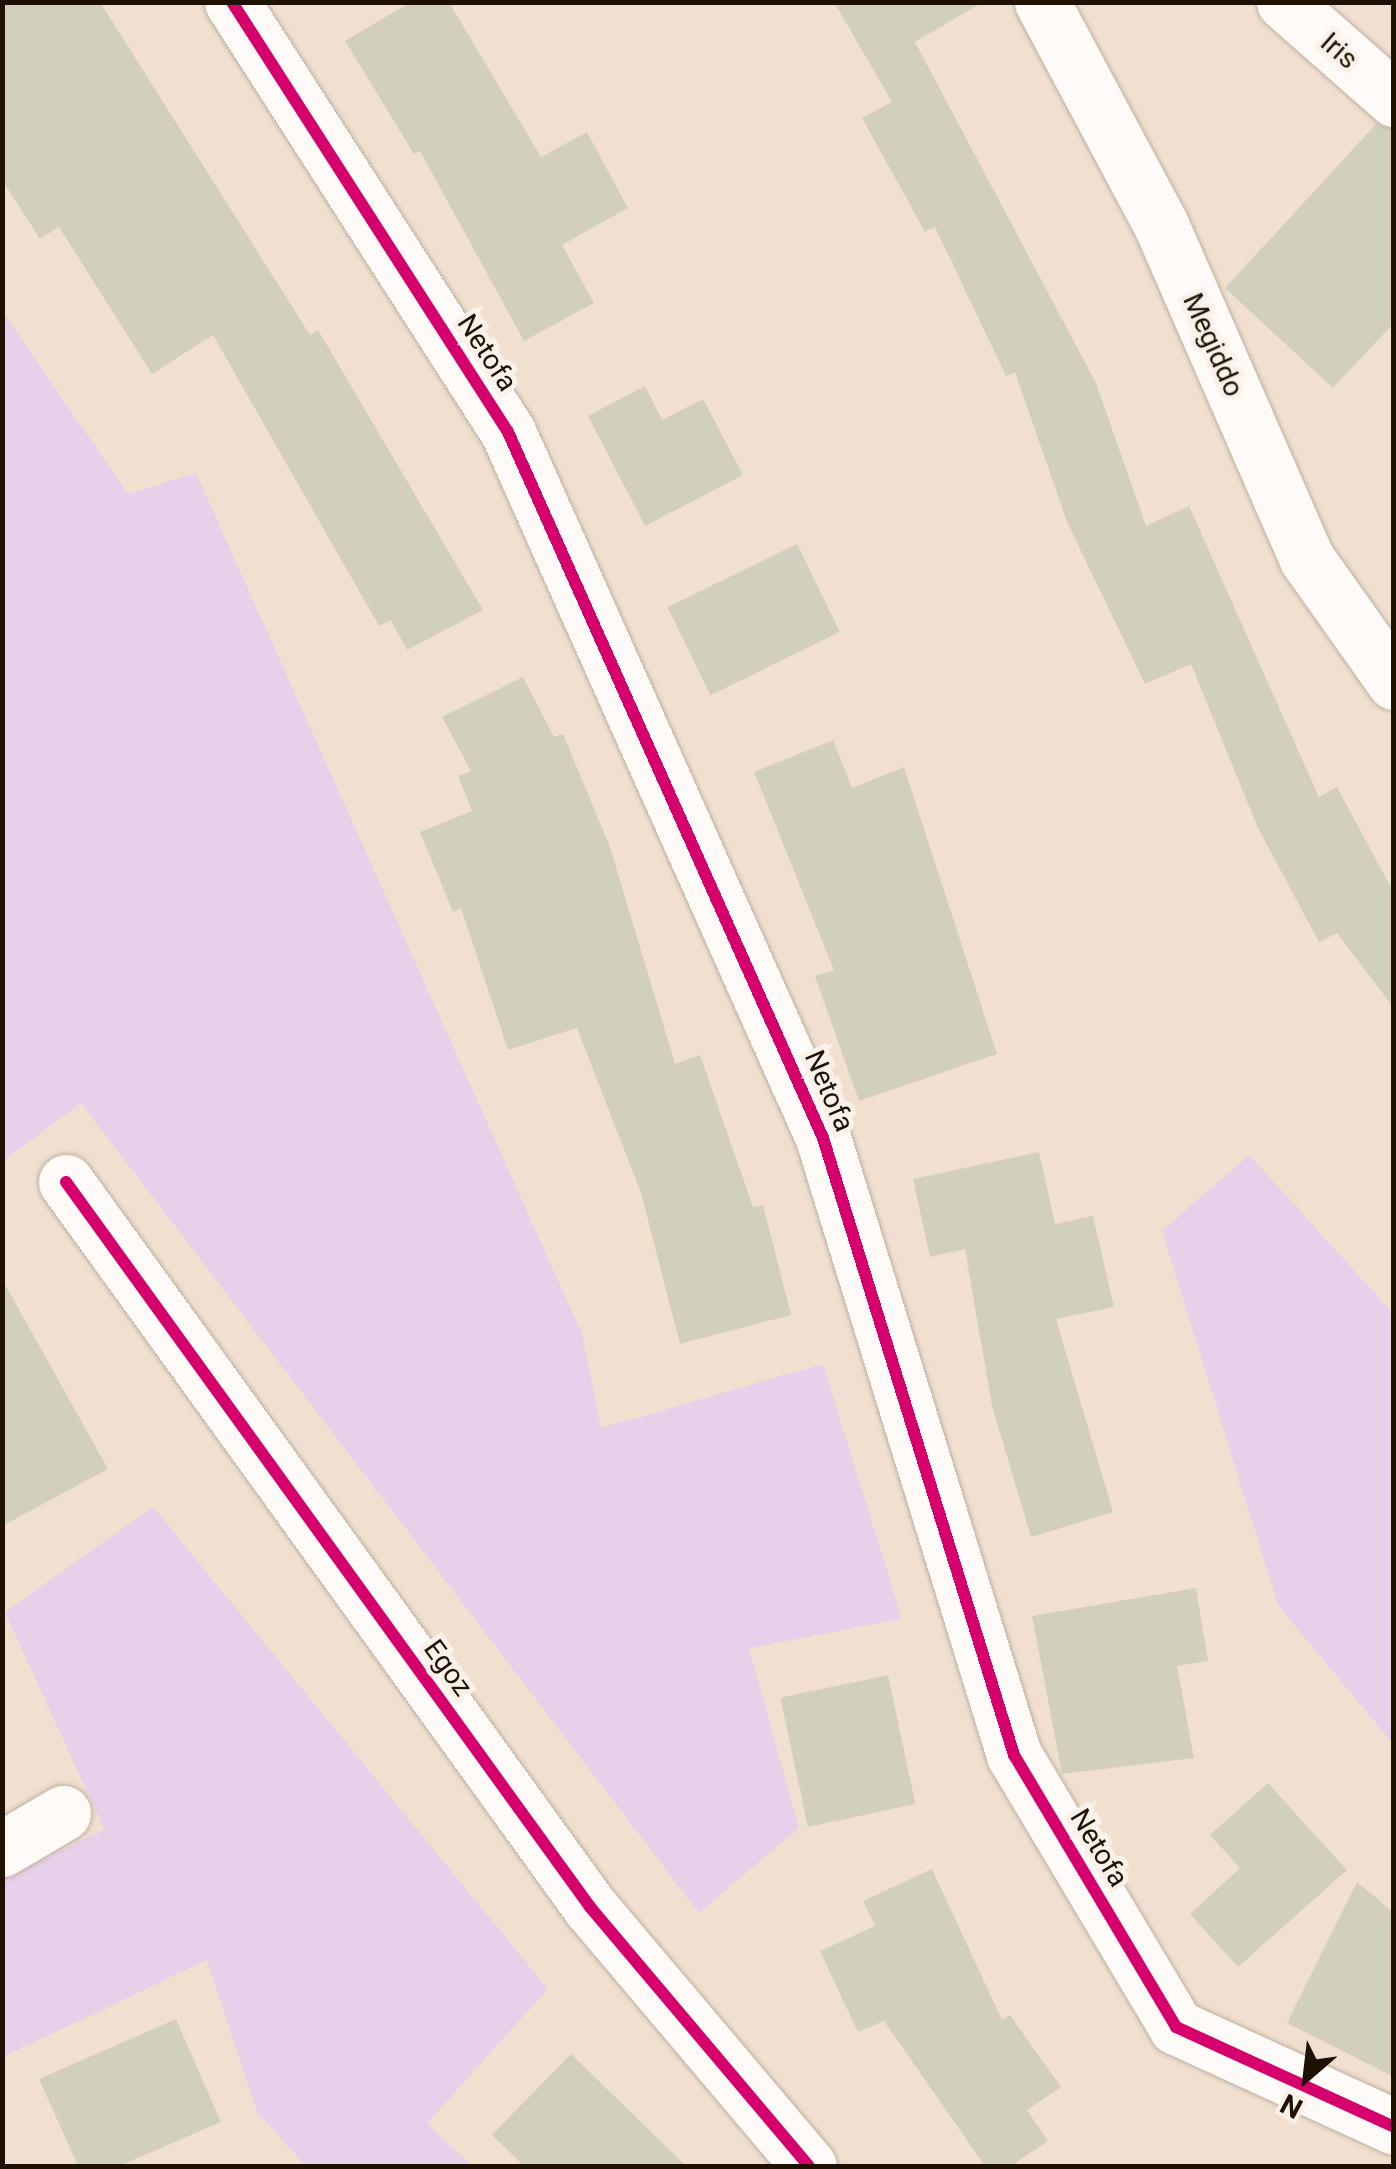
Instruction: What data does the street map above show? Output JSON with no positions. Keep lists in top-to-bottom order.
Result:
{
  "streets": {
    "street": [
      "Iris",
      "Megiddo",
      "Netofa",
      "Egoz"
    ]
  },
  "north": "bottom left"
}
